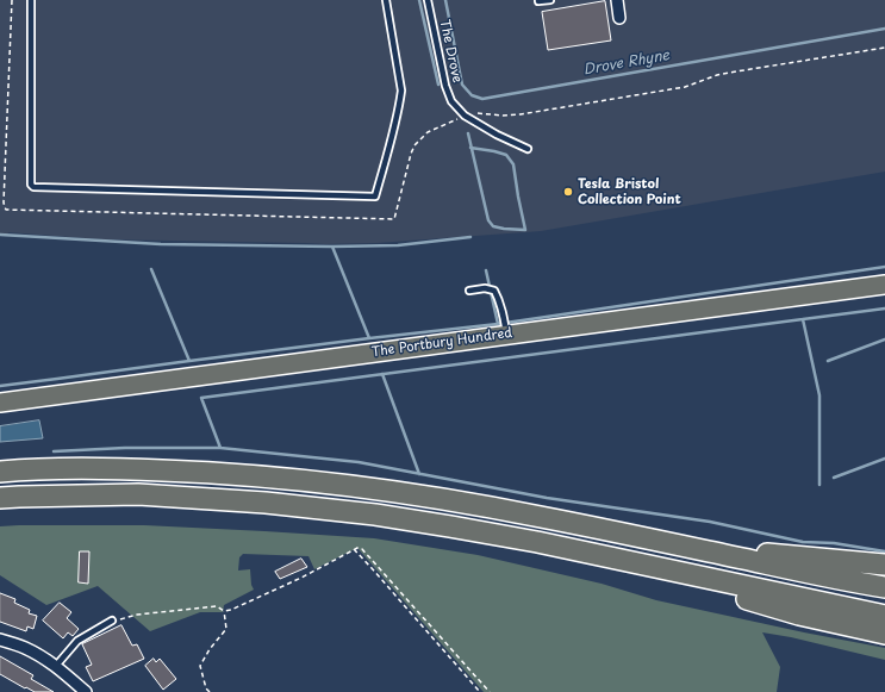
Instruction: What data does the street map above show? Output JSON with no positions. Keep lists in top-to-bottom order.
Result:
{
  "streets": {
    "main road": ["The Portbury Hundred"],
    "lane": ["The Drove"]
  },
  "water": ["Drove Rhyne"],
  "places": ["Tesla Bristol Collection Point"]
}
